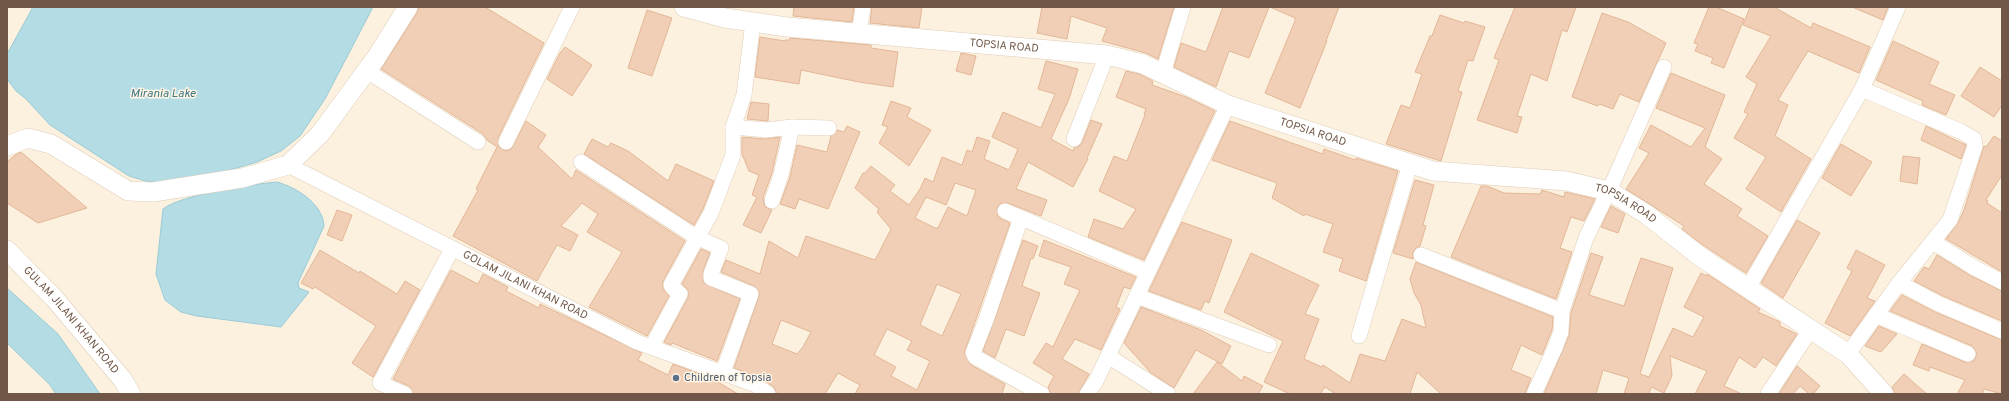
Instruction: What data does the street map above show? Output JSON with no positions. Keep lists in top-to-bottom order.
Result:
{
  "streets": {
    "street": ["TOPSIA ROAD", "GOLAM JILANI KHAN ROAD", "GULAM JILANI KHAN ROAD"]
  },
  "water": ["Mirania Lake"],
  "places": ["Children of Topsia"]
}
